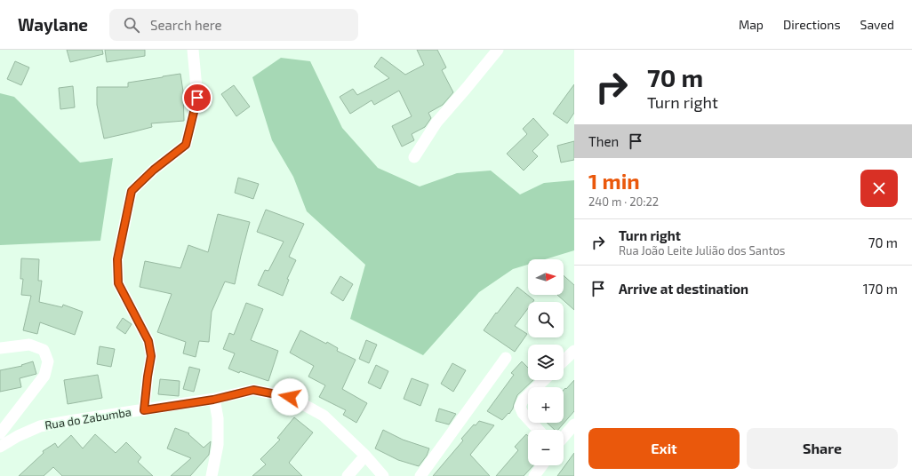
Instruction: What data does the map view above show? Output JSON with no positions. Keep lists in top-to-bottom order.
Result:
{
  "streets": {
    "street": ["Rua do Zabumba"]
  },
  "north": "right",
  "page": {
    "header": "Waylane",
    "search": "Search here",
    "nav": ["Map", "Directions", "Saved"],
    "turn": ["70 m", "Turn right"],
    "then": "Then",
    "heading": ["1 min", "240 m · 20:22"],
    "list": [
      {
        "name": "Turn right",
        "note": "Rua João Leite Julião dos Santos",
        "value": "70 m"
      },
      {
        "name": "Arrive at destination",
        "value": "170 m"
      }
    ],
    "map_buttons": ["+", "−"],
    "buttons": ["Exit", "Share"]
  }
}
